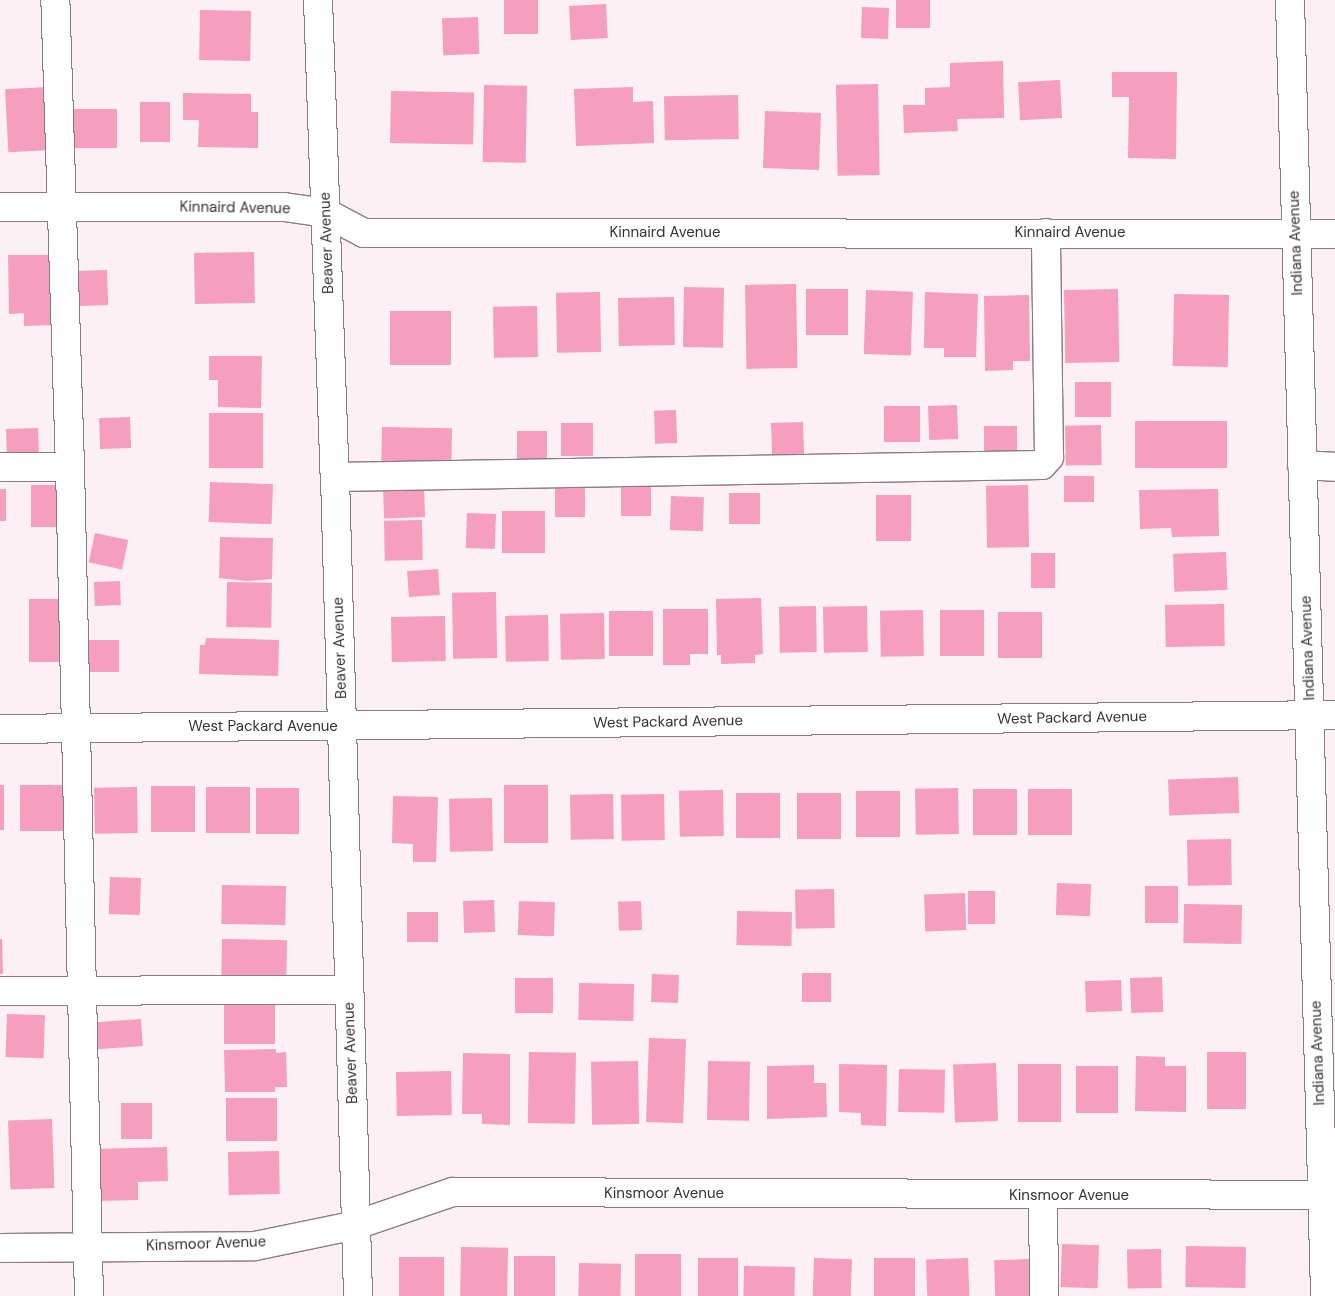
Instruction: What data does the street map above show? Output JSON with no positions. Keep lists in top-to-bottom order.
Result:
{
  "streets": {
    "street": [
      "Kinnaird Avenue",
      "Beaver Avenue",
      "Indiana Avenue",
      "West Packard Avenue",
      "Kinsmoor Avenue"
    ]
  },
  "crossings": [
    ["Kinnaird Avenue", "Beaver Avenue"],
    ["Kinnaird Avenue", "Indiana Avenue"],
    ["Beaver Avenue", "West Packard Avenue"],
    ["Beaver Avenue", "Kinsmoor Avenue"],
    ["Indiana Avenue", "West Packard Avenue"],
    ["Indiana Avenue", "Kinsmoor Avenue"]
  ]
}
